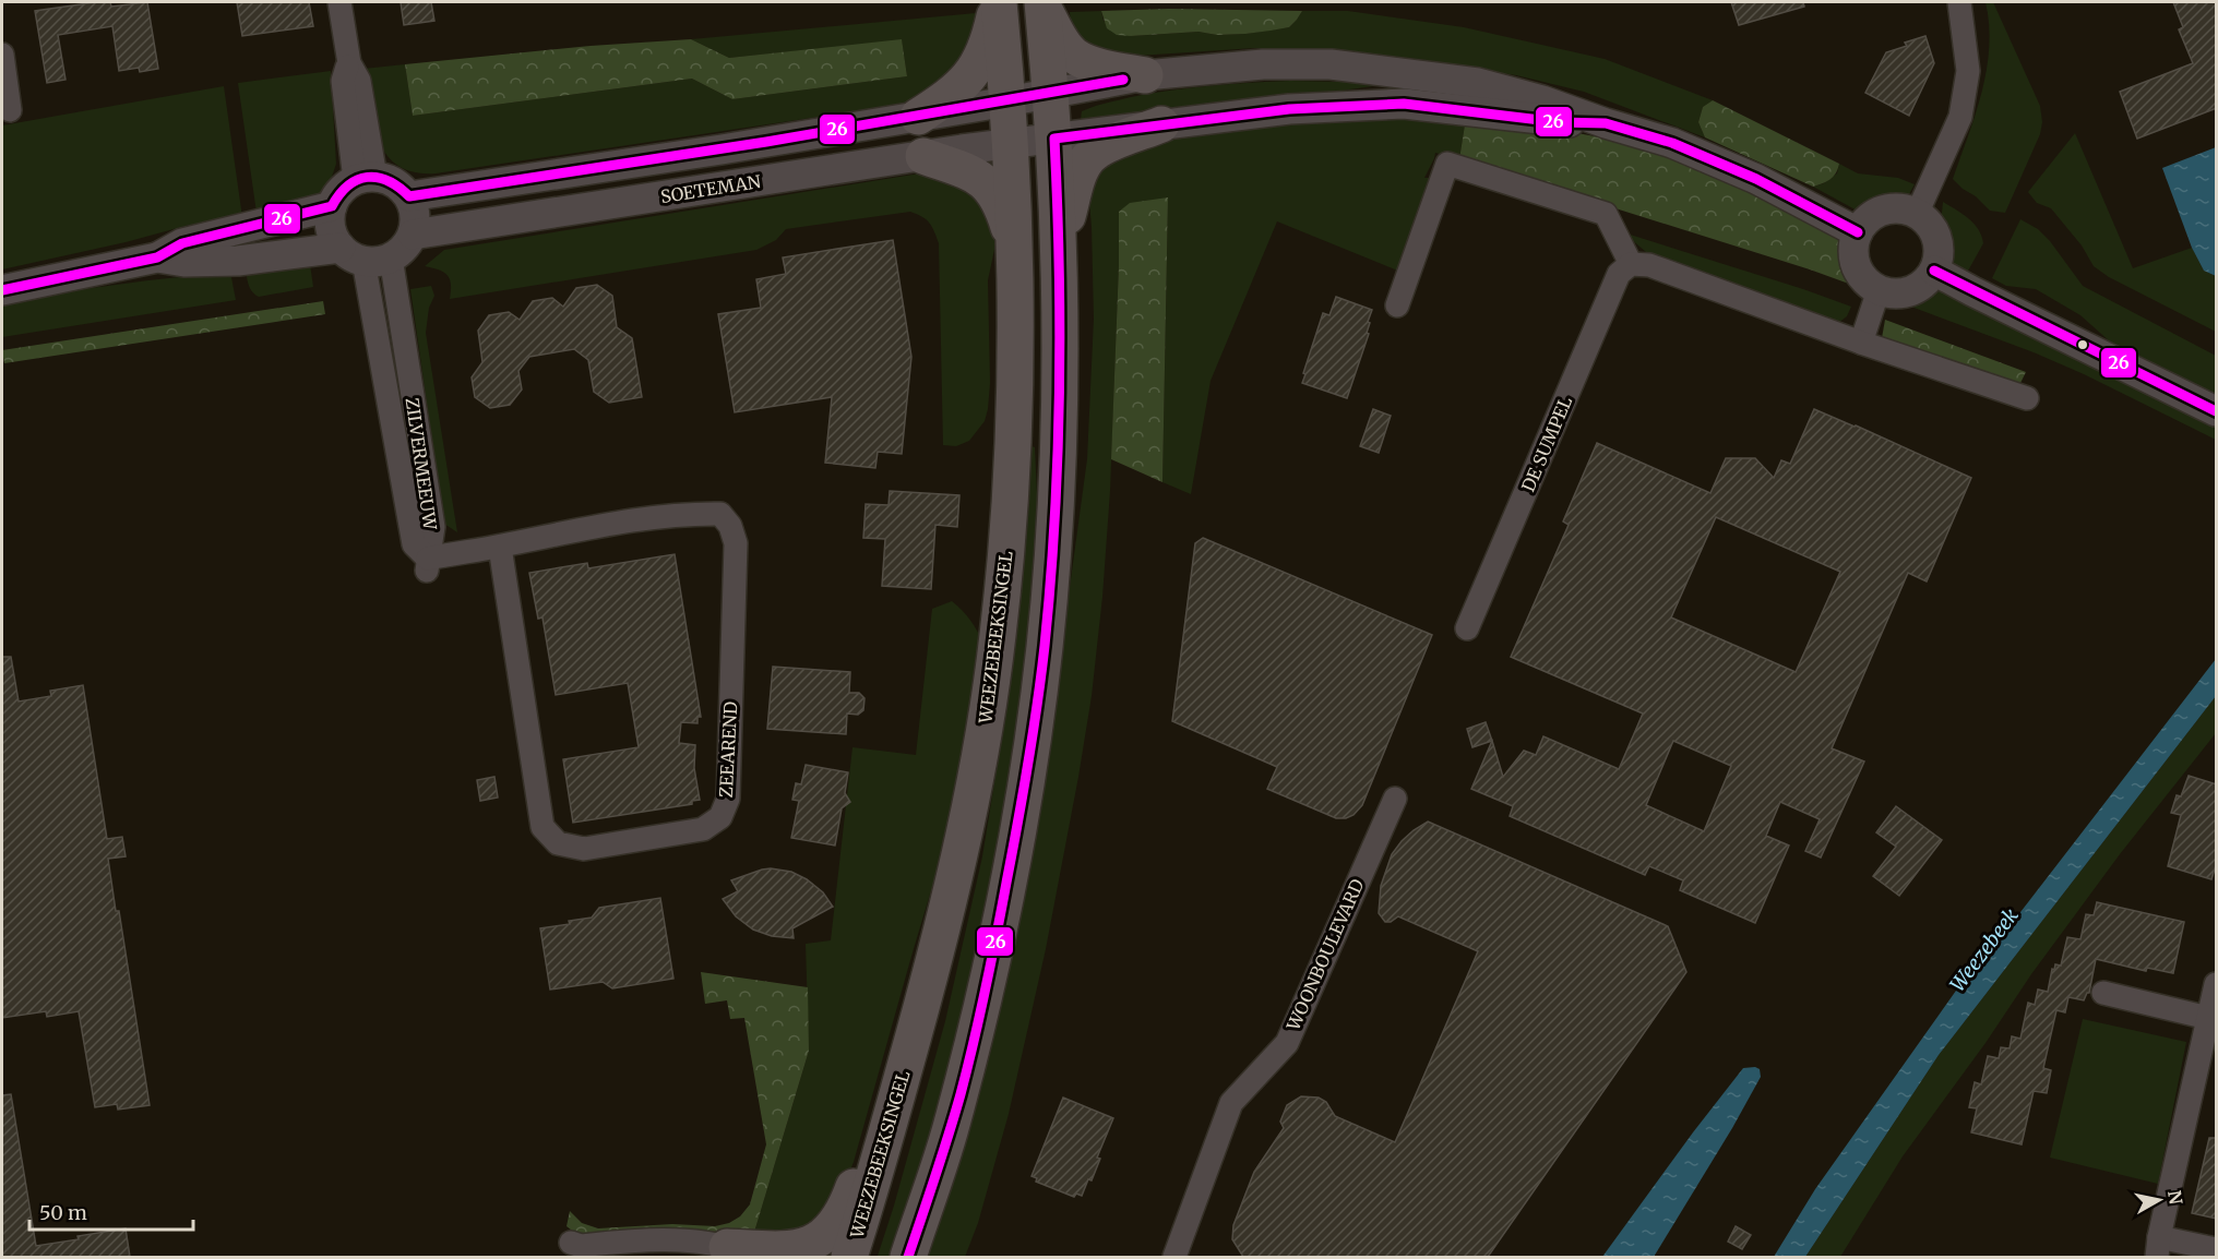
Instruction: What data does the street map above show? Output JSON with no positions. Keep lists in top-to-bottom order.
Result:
{
  "streets": {
    "main road": ["WEEZEBEEKSINGEL"],
    "street": [
      "SOETEMAN",
      "DE SUMPEL",
      "ZILVERMEEUW",
      "ZEEAREND",
      "WOONBOULEVARD"
    ]
  },
  "crossings": [
    ["SOETEMAN", "ZILVERMEEUW"],
    ["SOETEMAN", "WEEZEBEEKSINGEL"],
    ["ZILVERMEEUW", "ZEEAREND"]
  ],
  "water": ["Weezebeek"],
  "lines": ["transit line 26"],
  "scale_bar": "50 m",
  "north": "right"
}
